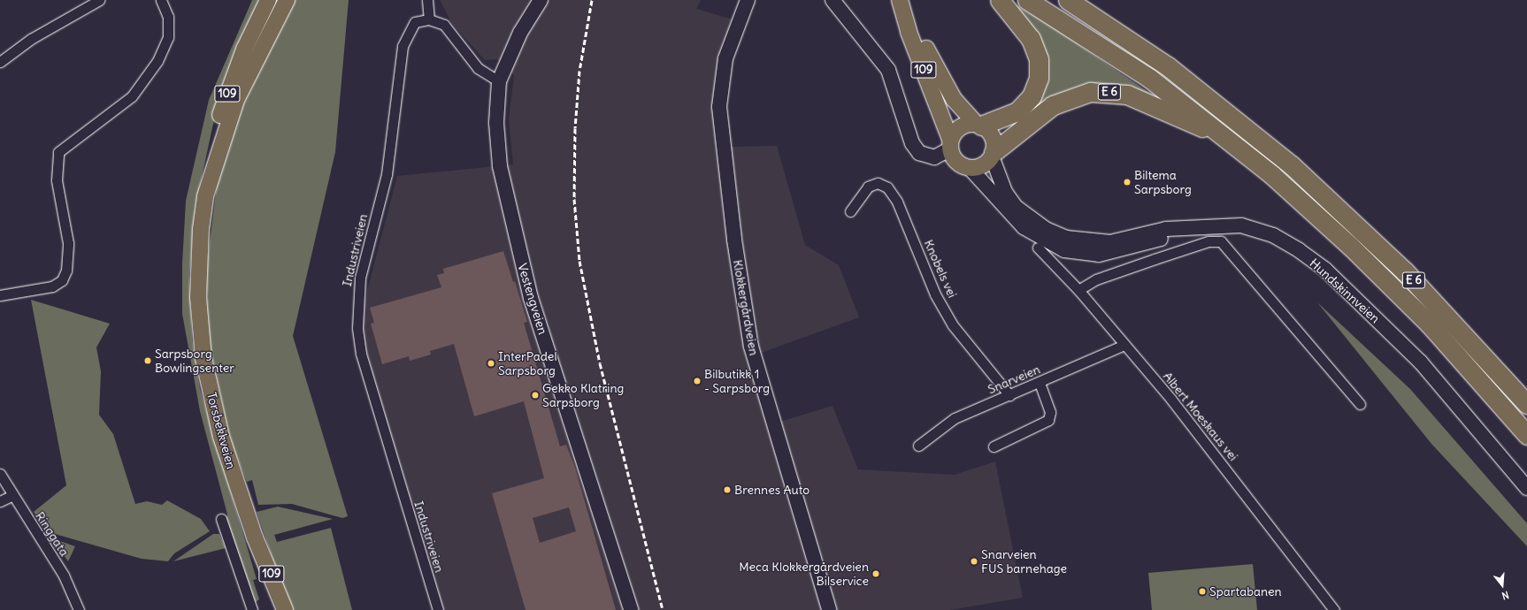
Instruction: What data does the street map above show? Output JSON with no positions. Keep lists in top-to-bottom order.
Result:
{
  "streets": {
    "highway": ["E 6"],
    "main road": ["109", "Torsbekkveien"],
    "street": [
      "Industriveien",
      "Knobels vei",
      "Hundskinnveien",
      "Vestengveien",
      "Klokkergårdveien",
      "Snarveien",
      "Albert Moeskaus vei",
      "Ringgata"
    ]
  },
  "crossings": [
    ["109", "E 6"],
    ["109", "Hundskinnveien"],
    ["E 6", "Hundskinnveien"],
    ["Knobels vei", "Snarveien"],
    ["Snarveien", "Albert Moeskaus vei"]
  ],
  "places": [
    "Biltema Sarpsborg",
    "Sarpsborg Bowlingsenter",
    "InterPadel Sarpsborg",
    "Bilbutikk 1 - Sarpsborg",
    "Gekko Klatring Sarpsborg",
    "Brennes Auto",
    "Snarveien FUS barnehage",
    "Meca Klokkergårdveien Bilservice",
    "Spartabanen"
  ],
  "north": "bottom"
}
